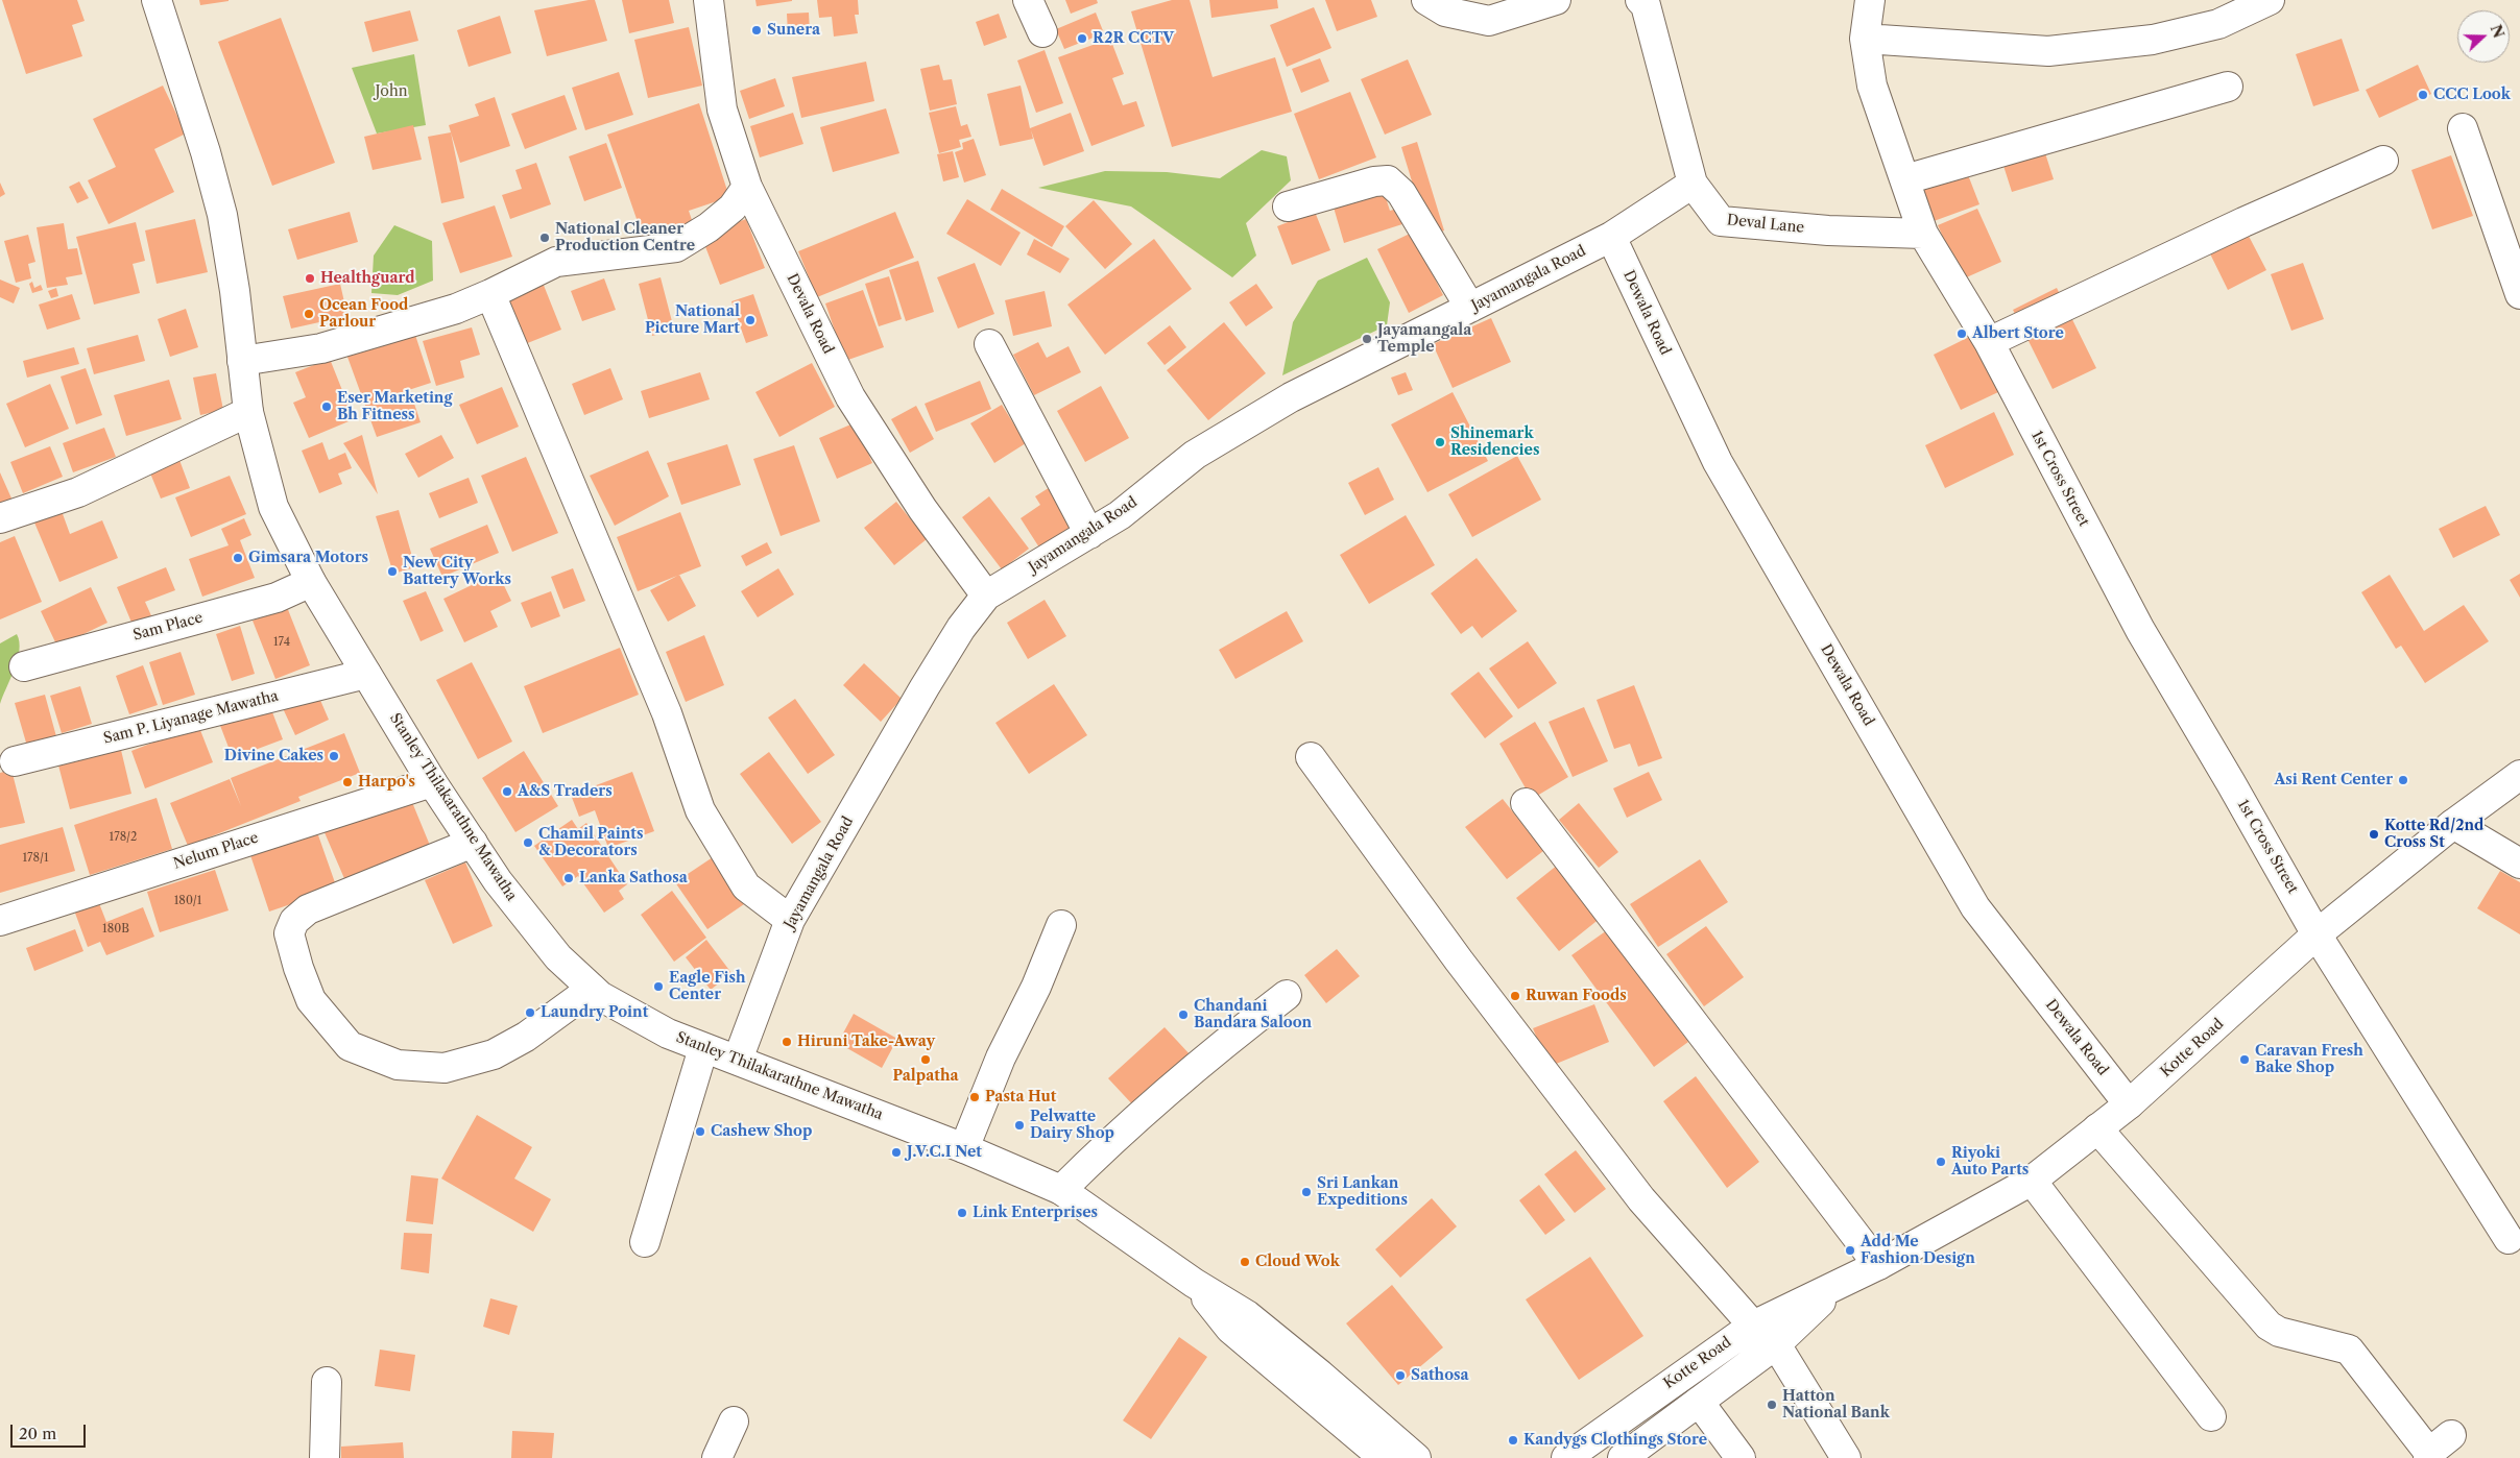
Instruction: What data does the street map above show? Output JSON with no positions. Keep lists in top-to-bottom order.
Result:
{
  "streets": {
    "street": [
      "Deval Lane",
      "Jayamangala Road",
      "Dewala Road",
      "Devala Road",
      "1st Cross Street",
      "Sam Place",
      "Sam P. Liyanage Mawatha",
      "Stanley Thilakarathne Mawatha",
      "Nelum Place",
      "Kotte Road"
    ]
  },
  "crossings": [
    ["Deval Lane", "Jayamangala Road"],
    ["Deval Lane", "1st Cross Street"],
    ["Jayamangala Road", "Dewala Road"],
    ["Jayamangala Road", "Devala Road"],
    ["Jayamangala Road", "Stanley Thilakarathne Mawatha"],
    ["Dewala Road", "Kotte Road"],
    ["1st Cross Street", "Kotte Road"],
    ["Sam Place", "Stanley Thilakarathne Mawatha"],
    ["Sam P. Liyanage Mawatha", "Stanley Thilakarathne Mawatha"],
    ["Stanley Thilakarathne Mawatha", "Nelum Place"]
  ],
  "parks": ["John"],
  "places": [
    "Sunera",
    "R2R CCTV",
    "CCC Look",
    "National Cleaner Production Centre",
    "Healthguard",
    "Ocean Food Parlour",
    "National Picture Mart",
    "Albert Store",
    "Jayamangala Temple",
    "Eser Marketing Bh Fitness",
    "Shinemark Residencies",
    "Gimsara Motors",
    "New City Battery Works",
    "Divine Cakes",
    "Asi Rent Center",
    "Harpo's",
    "A&S Traders",
    "Kotte Rd/2nd Cross St",
    "Chamil Paints & Decorators",
    "Lanka Sathosa",
    "Eagle Fish Center",
    "Ruwan Foods",
    "Laundry Point",
    "Chandani Bandara Saloon",
    "Hiruni Take-Away",
    "Palpatha",
    "Caravan Fresh Bake Shop",
    "Pasta Hut",
    "Pelwatte Dairy Shop",
    "Cashew Shop",
    "J.V.C.I Net",
    "Riyoki Auto Parts",
    "Sri Lankan Expeditions",
    "Link Enterprises",
    "Add Me Fashion Design",
    "Cloud Wok",
    "Sathosa",
    "Hatton National Bank",
    "Kandygs Clothings Store"
  ],
  "house_numbers": [
    "174",
    "178/2",
    "178/1",
    "180/1",
    "180B"
  ],
  "scale_bar": "20 m",
  "north": "right"
}
